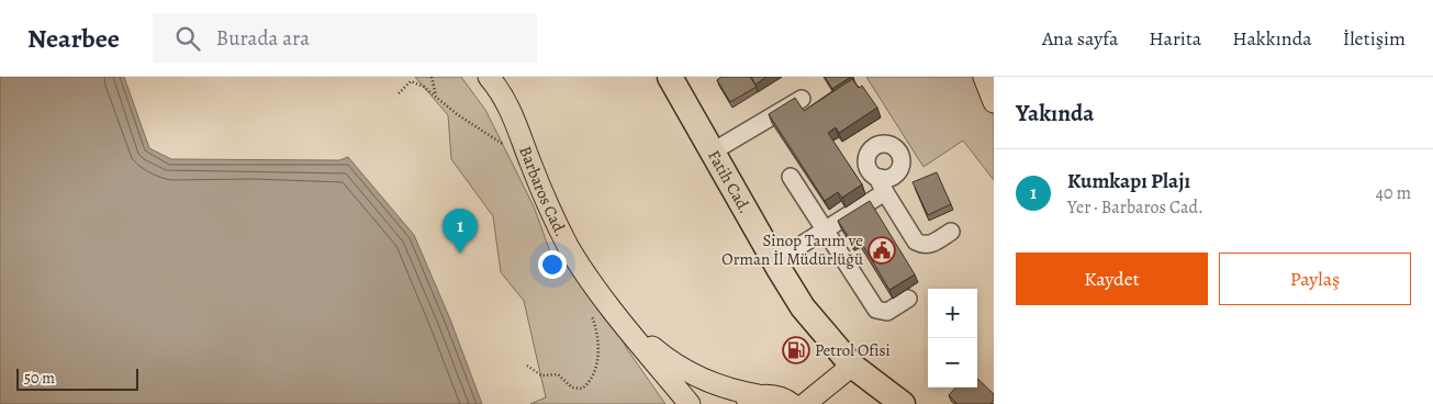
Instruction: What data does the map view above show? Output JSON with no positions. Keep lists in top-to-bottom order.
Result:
{
  "streets": {
    "highway": ["Fatih Cad."],
    "main road": ["Barbaros Cad."]
  },
  "places": {
    "public building": ["Sinop Tarım ve Orman İl Müdürlüğü"],
    "fuel station": ["Petrol Ofisi"]
  },
  "scale_bar": "50 m",
  "page": {
    "header": "Nearbee",
    "search": "Burada ara",
    "nav": [
      "Ana sayfa",
      "Harita",
      "Hakkında",
      "İletişim"
    ],
    "heading": "Yakında",
    "list": [
      {
        "mark": "1",
        "name": "Kumkapı Plajı",
        "note": "Yer · Barbaros Cad.",
        "value": "40 m"
      }
    ],
    "pins": "1",
    "buttons": ["Kaydet", "Paylaş"],
    "map_buttons": ["+", "−"],
    "scale": "50 m"
  }
}
